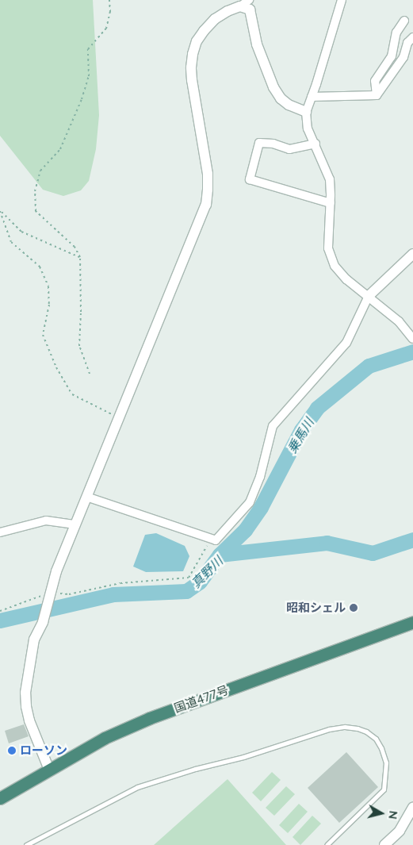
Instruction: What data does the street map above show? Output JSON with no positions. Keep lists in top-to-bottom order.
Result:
{
  "streets": {
    "highway": ["国道477号"]
  },
  "water": ["乗馬川", "真野川"],
  "places": ["昭和シェル", "ローソン"],
  "north": "right"
}
